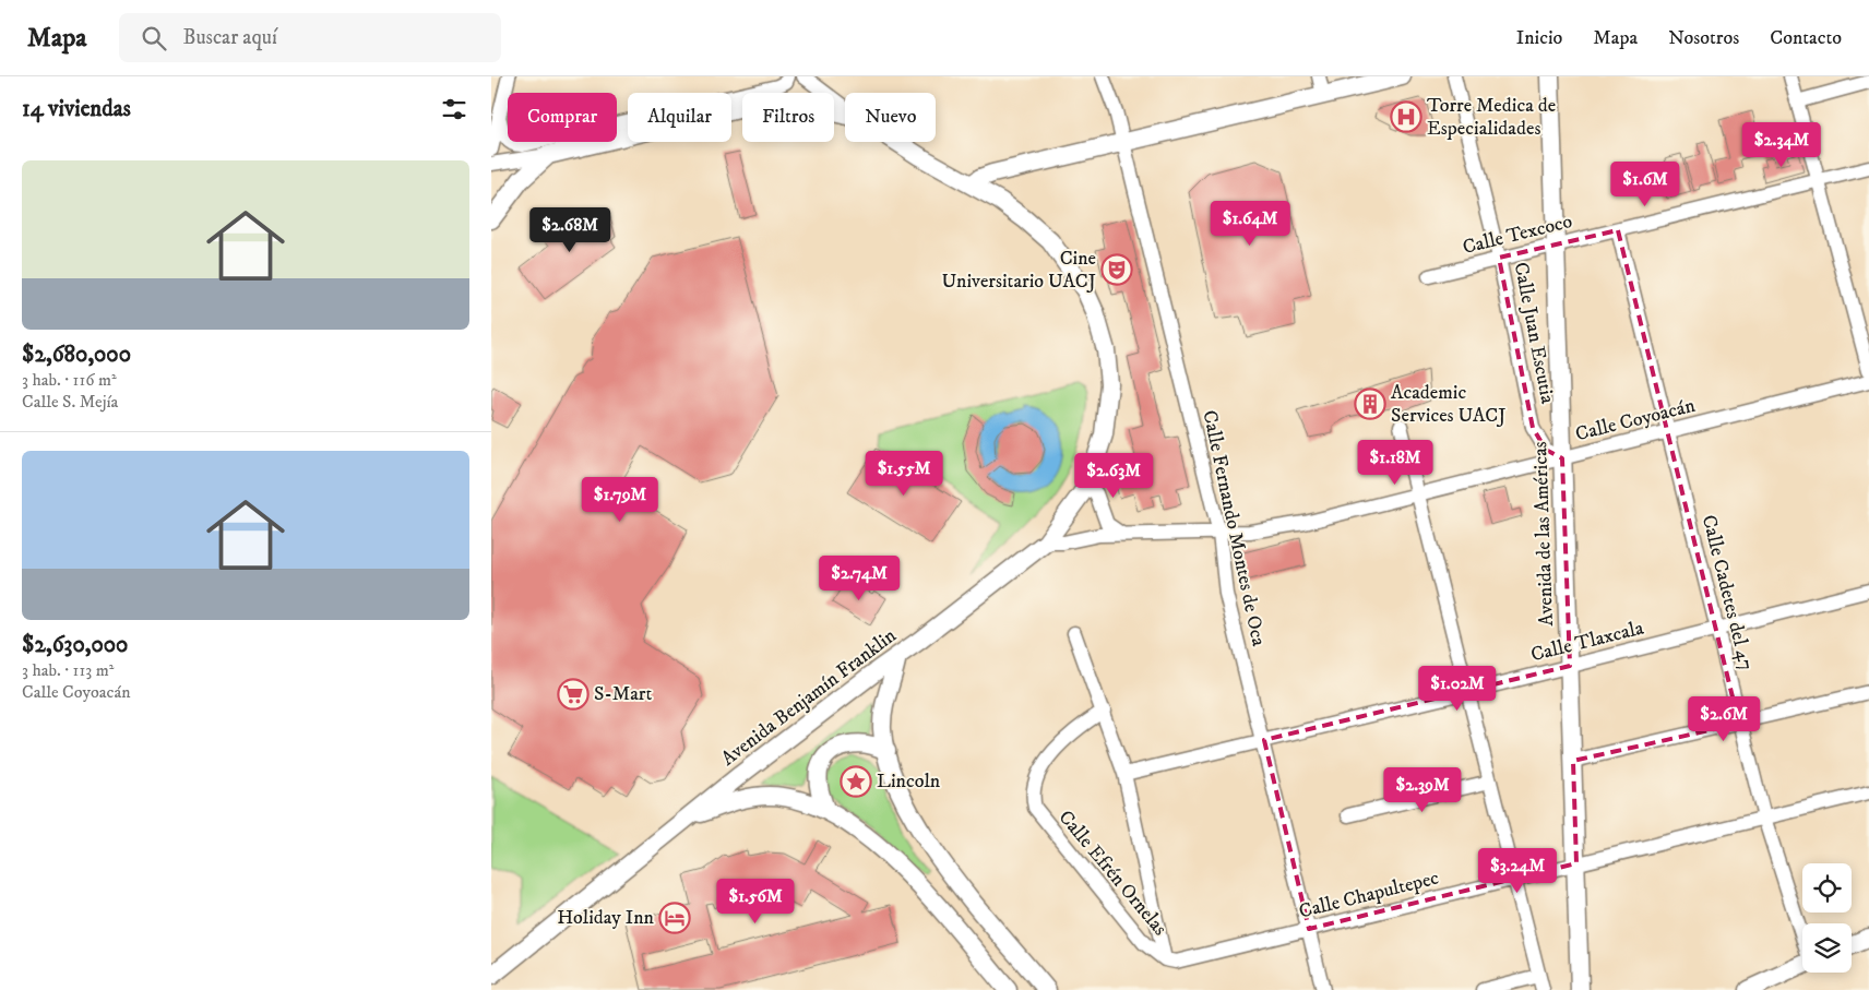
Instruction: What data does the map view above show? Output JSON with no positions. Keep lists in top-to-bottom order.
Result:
{
  "streets": {
    "main road": ["Avenida de las Américas", "Avenida Benjamín Franklin"],
    "street": [
      "Calle Texcoco",
      "Calle Juan Escutia",
      "Calle Coyoacán",
      "Calle Fernando Montes de Oca",
      "Calle Cadetes del 47",
      "Calle Tlaxcala",
      "Calle Efrén Ornelas",
      "Calle Chapultepec"
    ]
  },
  "crossings": [
    ["Calle Texcoco", "Calle Juan Escutia"],
    ["Calle Texcoco", "Avenida de las Américas"],
    ["Calle Texcoco", "Calle Cadetes del 47"],
    ["Calle Juan Escutia", "Calle Coyoacán"],
    ["Calle Juan Escutia", "Avenida de las Américas"],
    ["Calle Coyoacán", "Calle Fernando Montes de Oca"],
    ["Calle Coyoacán", "Avenida de las Américas"],
    ["Calle Coyoacán", "Calle Cadetes del 47"],
    ["Calle Coyoacán", "Avenida Benjamín Franklin"],
    ["Calle Fernando Montes de Oca", "Calle Tlaxcala"],
    ["Calle Fernando Montes de Oca", "Calle Chapultepec"],
    ["Avenida de las Américas", "Calle Tlaxcala"],
    ["Avenida de las Américas", "Calle Chapultepec"],
    ["Calle Cadetes del 47", "Calle Tlaxcala"],
    ["Calle Cadetes del 47", "Calle Chapultepec"],
    ["Calle Tlaxcala", "Calle Efrén Ornelas"],
    ["Calle Efrén Ornelas", "Calle Chapultepec"]
  ],
  "places": {
    "hospital": ["Torre Medica de Especialidades"],
    "theatre": ["Cine Universitario UACJ"],
    "building": ["Academic Services UACJ"],
    "supermarket": ["S-Mart"],
    "place": ["Lincoln"],
    "hotel": ["Holiday Inn"]
  },
  "page": {
    "header": "Mapa",
    "search": "Buscar aquí",
    "nav": [
      "Inicio",
      "Mapa",
      "Nosotros",
      "Contacto"
    ],
    "heading": "14 viviendas",
    "chip": [
      "Comprar",
      "Alquilar",
      "Filtros",
      "Nuevo"
    ],
    "price": [
      "$2.34M",
      "$1.6M",
      "$1.64M",
      "$2.68M",
      "$1.18M",
      "$1.55M",
      "$2.63M",
      "$1.79M",
      "$2.74M",
      "$1.02M",
      "$2.6M",
      "$2.39M",
      "$3.24M",
      "$1.56M"
    ],
    "list": [
      {
        "name": "$2,680,000",
        "note": "3 hab. · 116 m² · Calle S. Mejía"
      },
      {
        "name": "$2,630,000",
        "note": "3 hab. · 113 m² · Calle Coyoacán"
      }
    ]
  }
}
